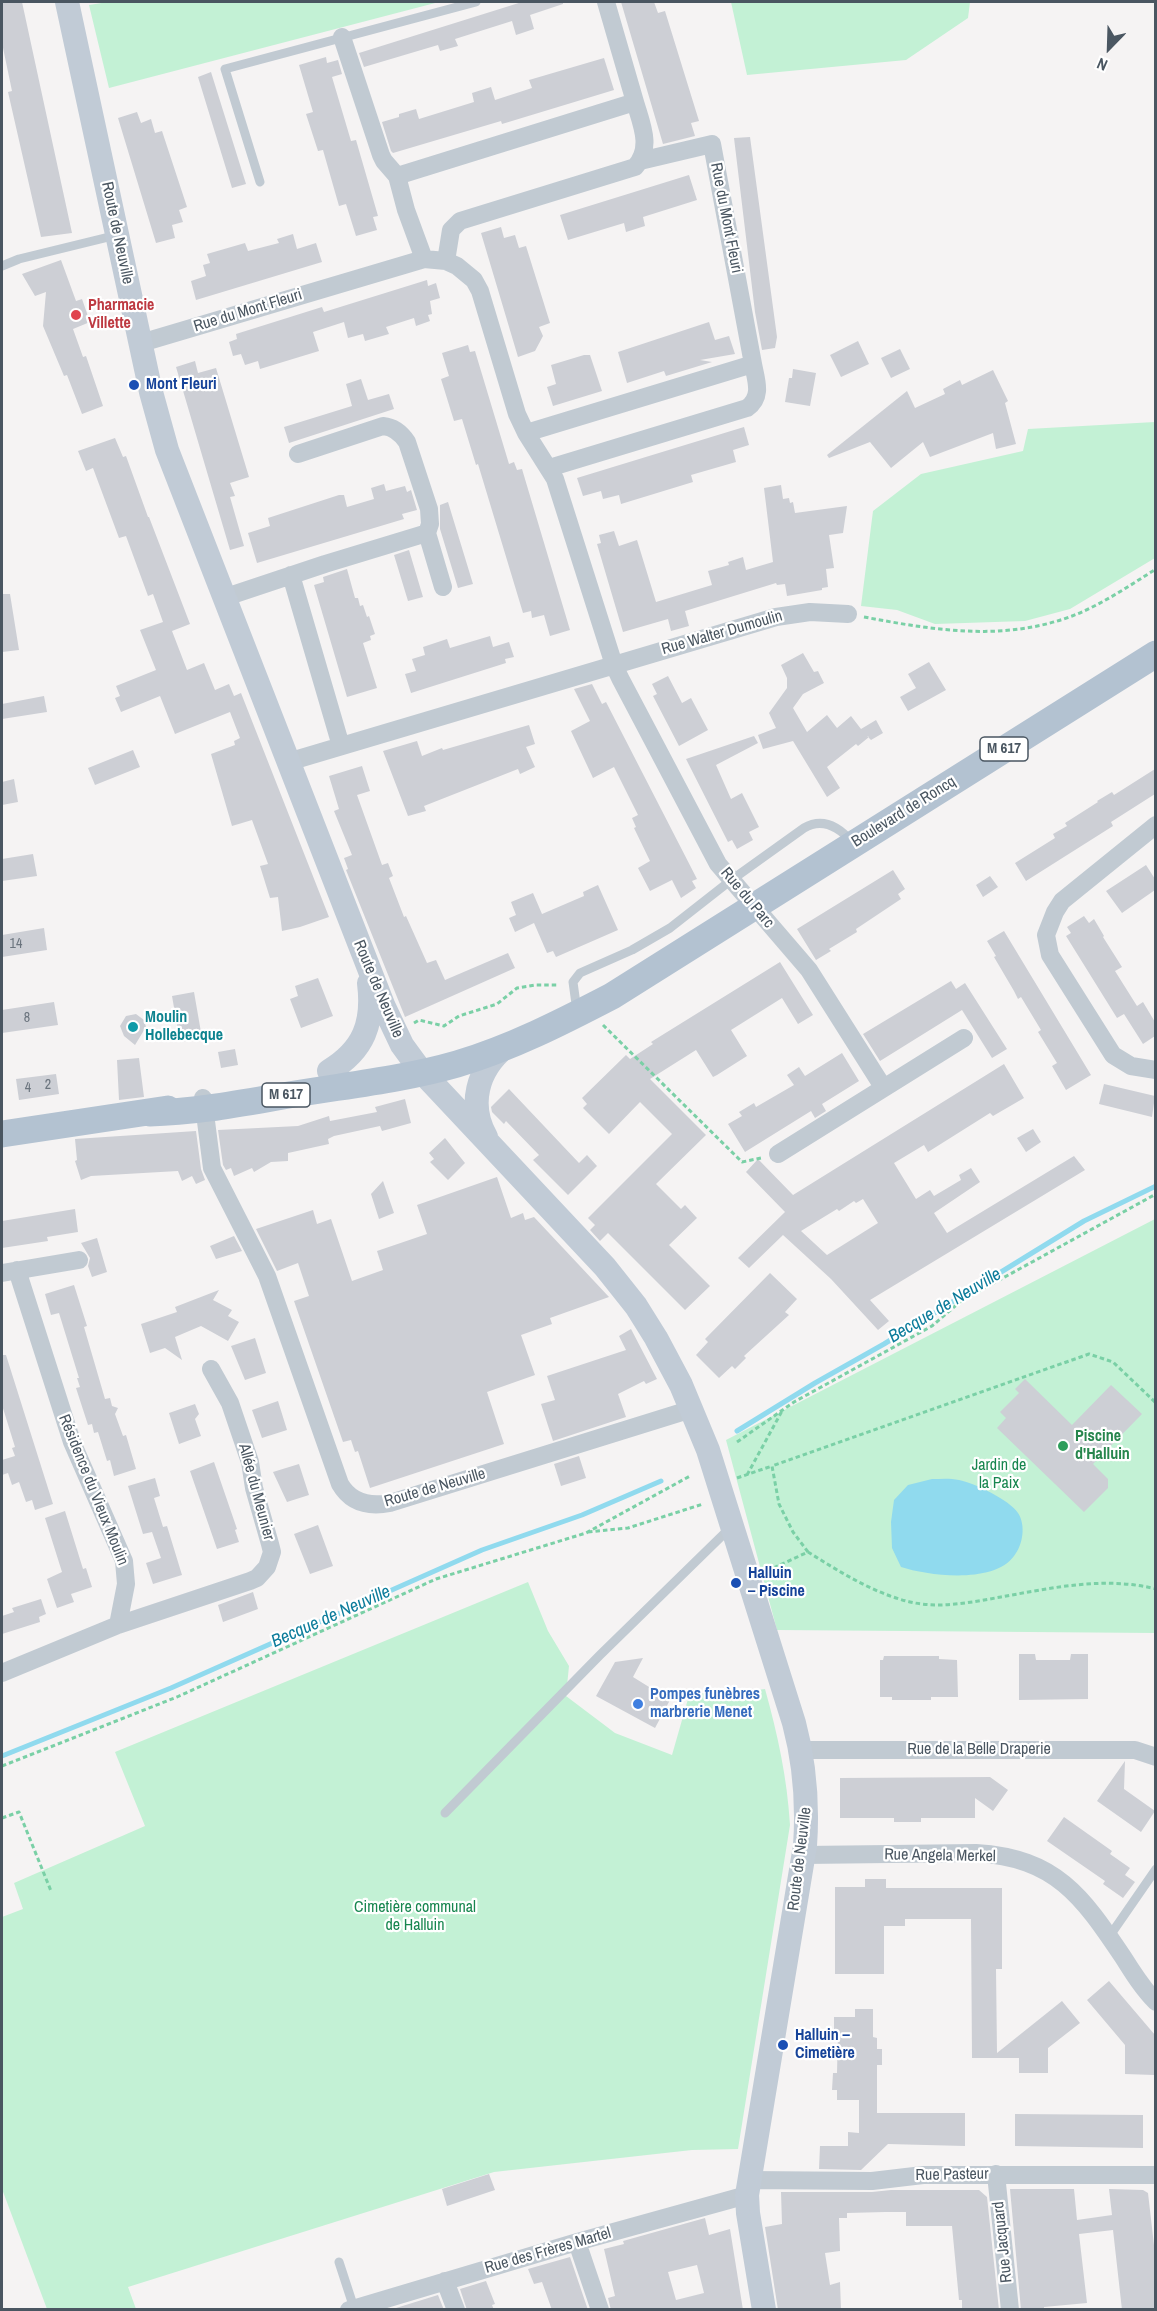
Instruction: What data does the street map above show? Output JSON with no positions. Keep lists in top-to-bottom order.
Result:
{
  "streets": {
    "main road": ["M 617", "Boulevard de Roncq"],
    "street": [
      "Rue du Mont Fleuri",
      "Route de Neuville",
      "Rue Walter Dumoulin",
      "Rue du Parc",
      "Résidence du Vieux Moulin",
      "Allée du Meunier",
      "Rue de la Belle Draperie",
      "Rue Angela Merkel",
      "Rue Pasteur",
      "Rue Jacquard",
      "Rue des Frères Martel"
    ]
  },
  "crossings": [
    ["Rue du Mont Fleuri", "Route de Neuville"],
    ["Rue du Mont Fleuri", "Rue Walter Dumoulin"],
    ["Rue du Mont Fleuri", "Rue du Parc"],
    ["Route de Neuville", "Rue Walter Dumoulin"],
    ["Route de Neuville", "M 617"],
    ["Route de Neuville", "Boulevard de Roncq"],
    ["Route de Neuville", "Rue de la Belle Draperie"],
    ["Route de Neuville", "Rue Angela Merkel"],
    ["Route de Neuville", "Rue Pasteur"],
    ["Route de Neuville", "Rue des Frères Martel"],
    ["Rue Walter Dumoulin", "Rue du Parc"],
    ["M 617", "Boulevard de Roncq"],
    ["Boulevard de Roncq", "Rue du Parc"],
    ["Résidence du Vieux Moulin", "Allée du Meunier"],
    ["Rue Pasteur", "Rue Jacquard"],
    ["Rue Pasteur", "Rue des Frères Martel"]
  ],
  "water": ["Becque de Neuville"],
  "parks": ["Jardin de la Paix", "Cimetière communal de Halluin"],
  "places": [
    "Pharmacie Villette",
    "Mont Fleuri",
    "Moulin Hollebecque",
    "Piscine d'Halluin",
    "Halluin – Piscine",
    "Pompes funèbres marbrerie Menet",
    "Halluin – Cimetière"
  ],
  "house_numbers": [
    "14",
    "8",
    "2",
    "4"
  ],
  "north": "bottom left"
}
